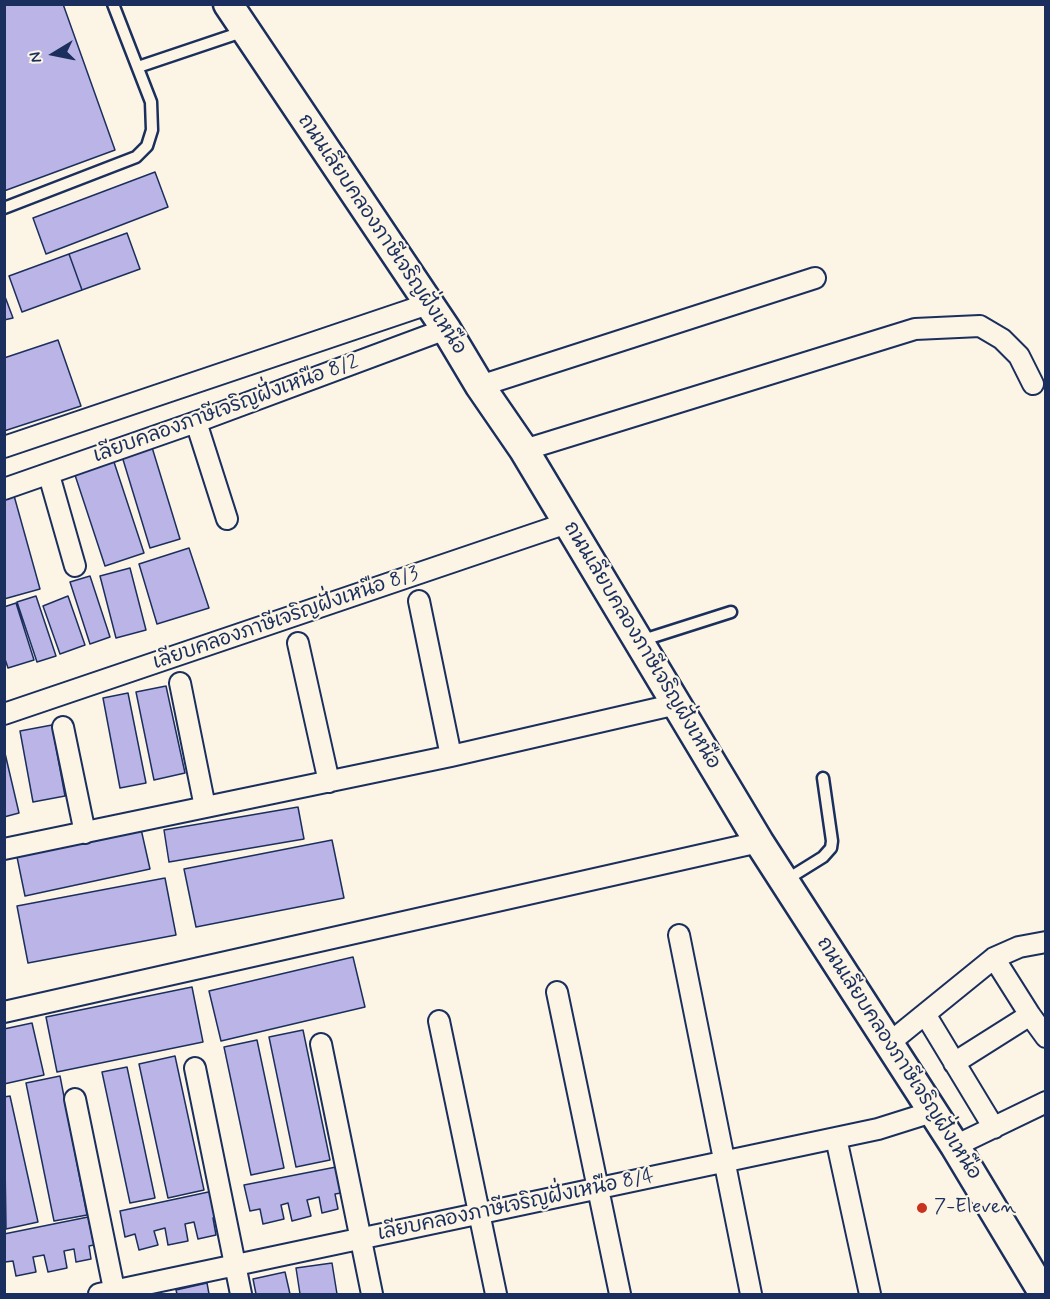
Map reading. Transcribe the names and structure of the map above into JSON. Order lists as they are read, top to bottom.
{
  "streets": {
    "main road": ["ถนนเลียบคลองภาษีเจริญฝั่งเหนือ"],
    "street": ["เลียบคลองภาษีเจริญฝั่งเหนือ 8/2", "เลียบคลองภาษีเจริญฝั่งเหนือ 8/3", "เลียบคลองภาษีเจริญฝั่งเหนือ 8/4"]
  },
  "crossings": [
    ["ถนนเลียบคลองภาษีเจริญฝั่งเหนือ", "เลียบคลองภาษีเจริญฝั่งเหนือ 8/2"],
    ["ถนนเลียบคลองภาษีเจริญฝั่งเหนือ", "เลียบคลองภาษีเจริญฝั่งเหนือ 8/3"],
    ["ถนนเลียบคลองภาษีเจริญฝั่งเหนือ", "เลียบคลองภาษีเจริญฝั่งเหนือ 8/4"]
  ],
  "places": ["7-Eleven"],
  "north": "left"
}
